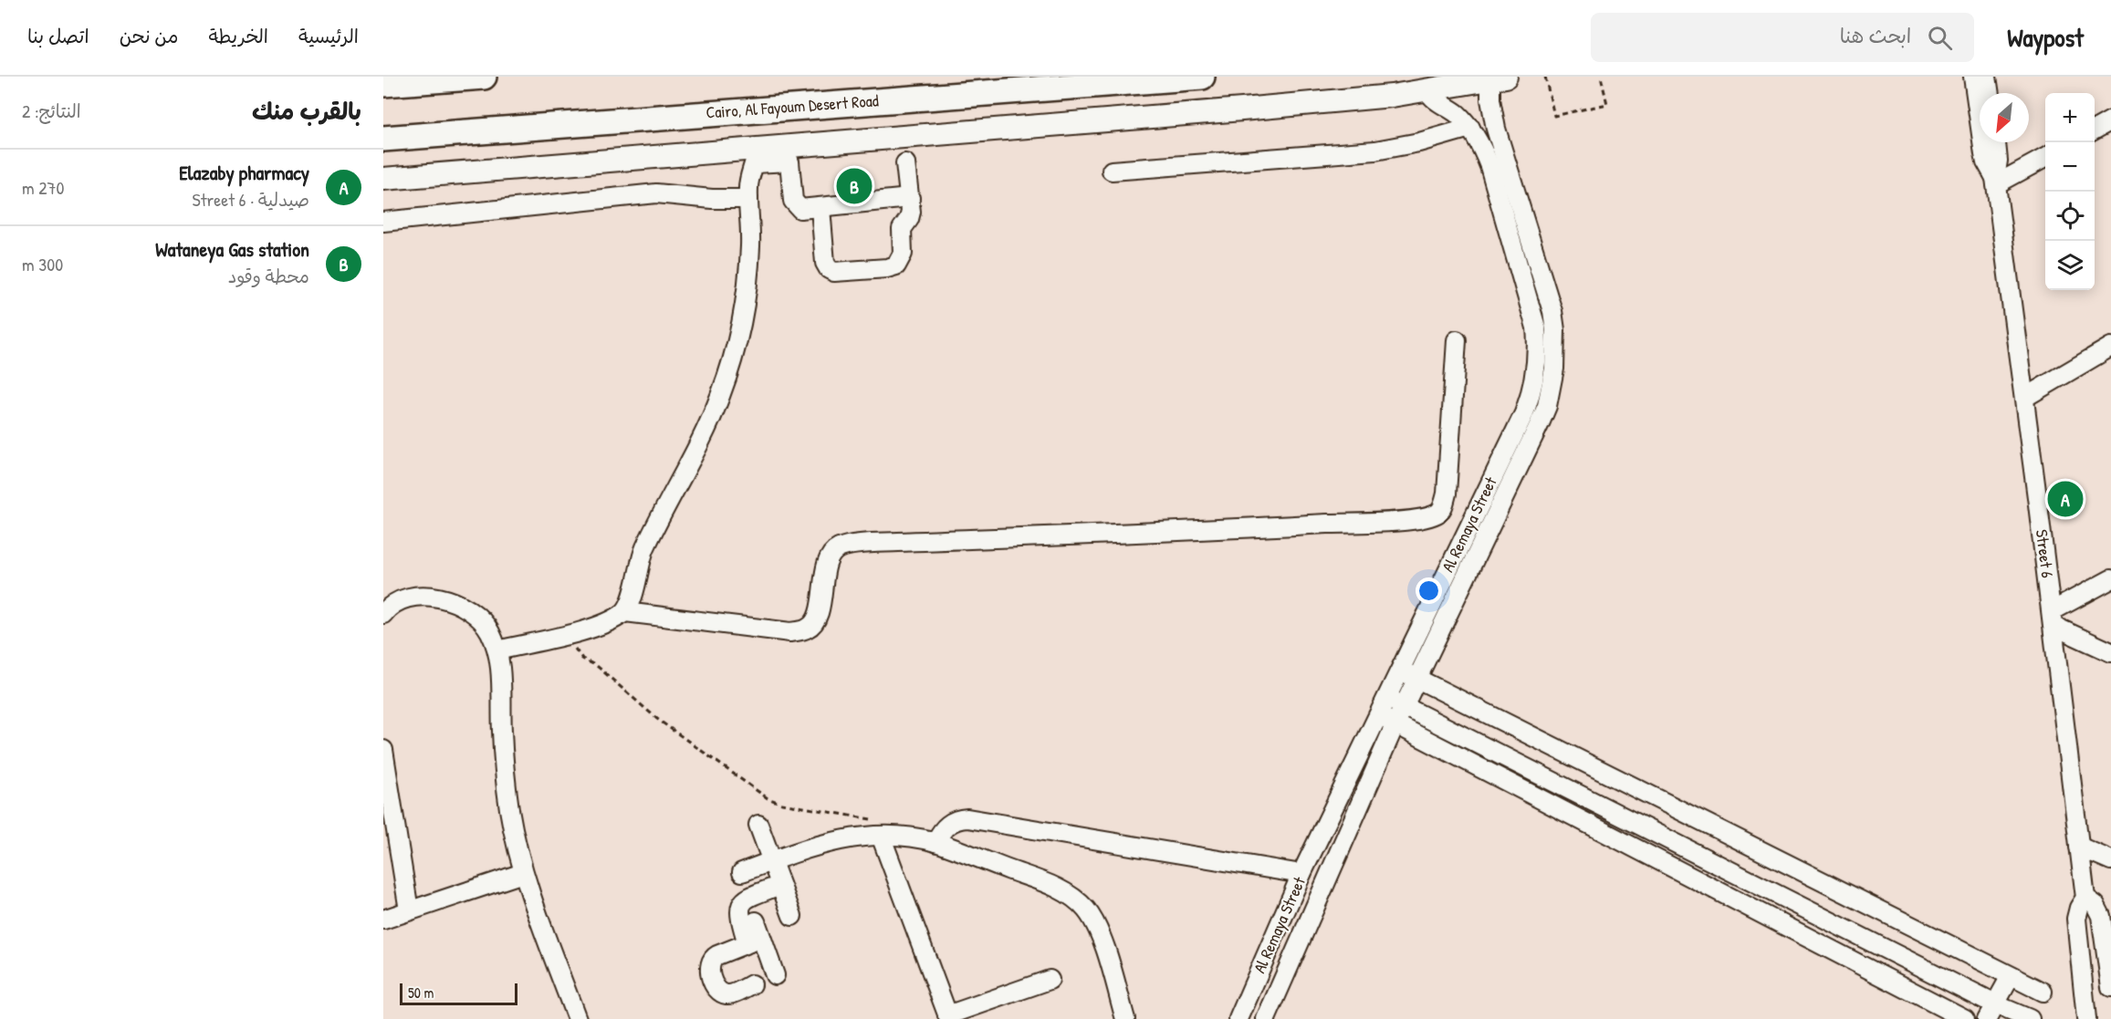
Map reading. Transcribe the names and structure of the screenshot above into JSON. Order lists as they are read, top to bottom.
{
  "streets": {
    "highway": ["Cairo, Al Fayoum Desert Road"],
    "street": ["Al Remaya Street", "Street 6"]
  },
  "scale_bar": "50 m",
  "north": "bottom left",
  "page": {
    "header": "Waypost",
    "search": "ابحث هنا",
    "nav": [
      "الرئيسية",
      "الخريطة",
      "من نحن",
      "اتصل بنا"
    ],
    "heading": ["بالقرب منك", "النتائج: 2"],
    "map_buttons": ["+", "−"],
    "list": [
      {
        "mark": "A",
        "name": "Elazaby pharmacy",
        "note": "صيدلية · Street 6",
        "value": "270 m"
      },
      {
        "mark": "B",
        "name": "Wataneya Gas station",
        "note": "محطة وقود",
        "value": "300 m"
      }
    ],
    "pins": ["B", "A"],
    "scale": "50 m"
  }
}
